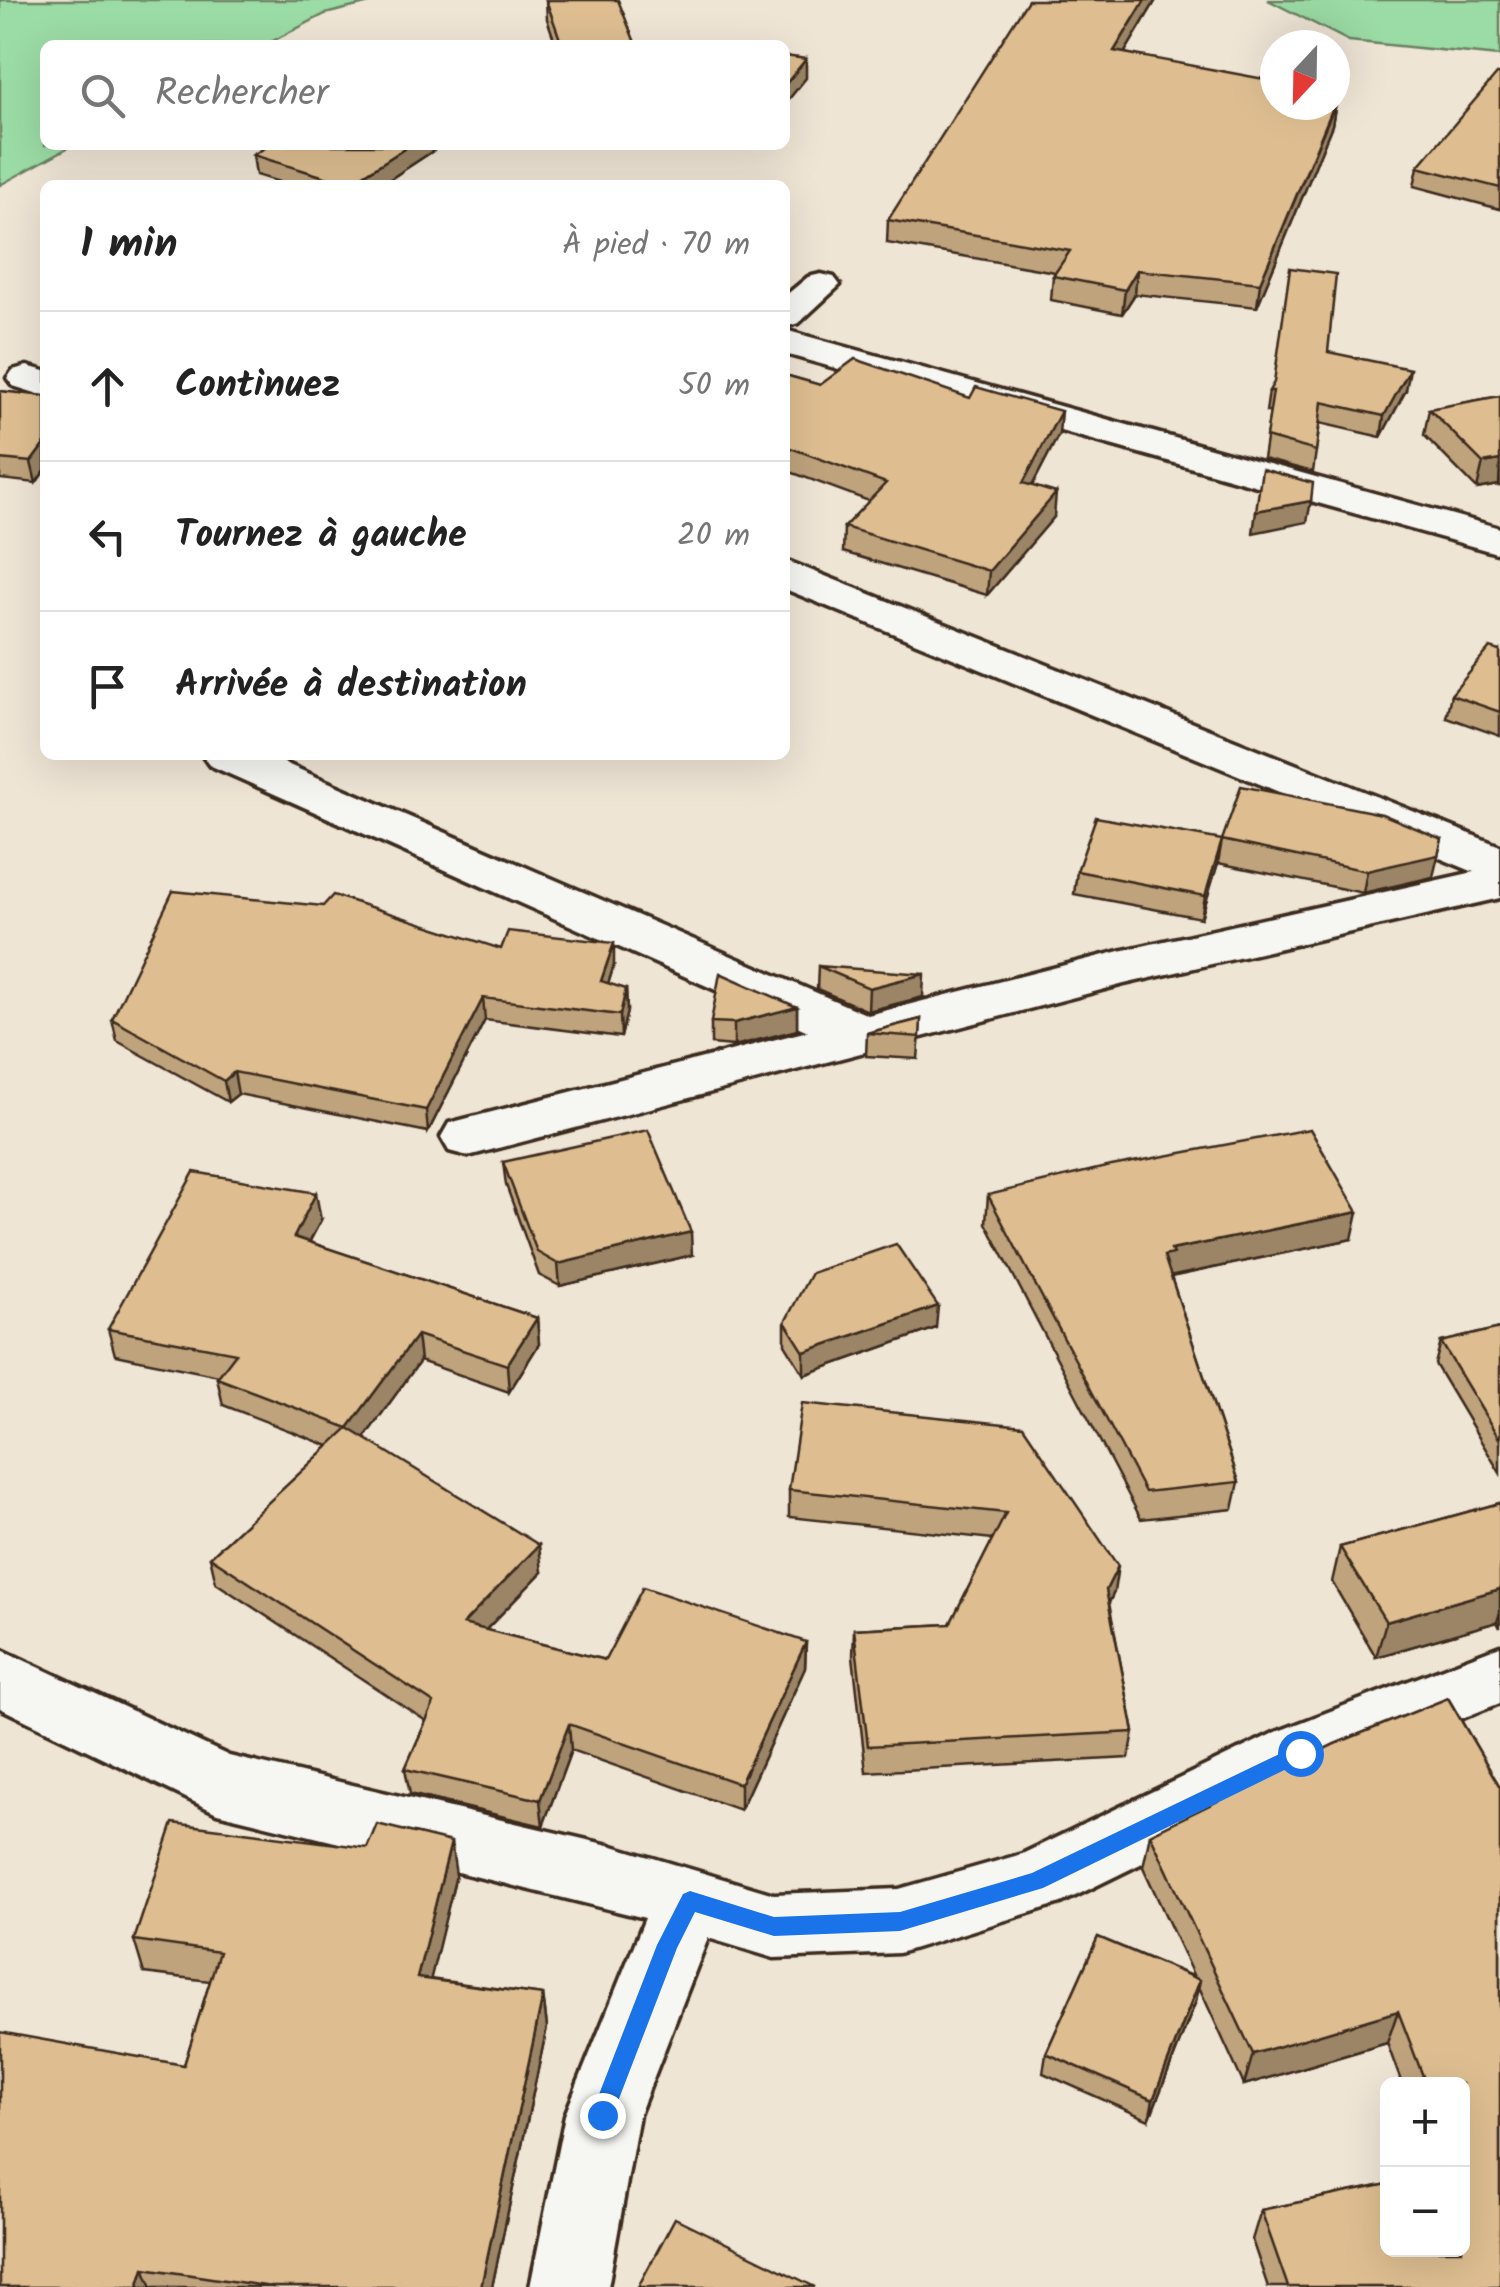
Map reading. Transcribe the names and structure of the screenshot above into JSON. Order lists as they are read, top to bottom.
{
  "north": "bottom",
  "page": {
    "search": "Rechercher",
    "heading": ["1 min", "À pied · 70 m"],
    "list": [
      ["Continuez", "50 m"],
      ["Tournez à gauche", "20 m"],
      "Arrivée à destination"
    ],
    "map_buttons": ["+", "−"]
  }
}
